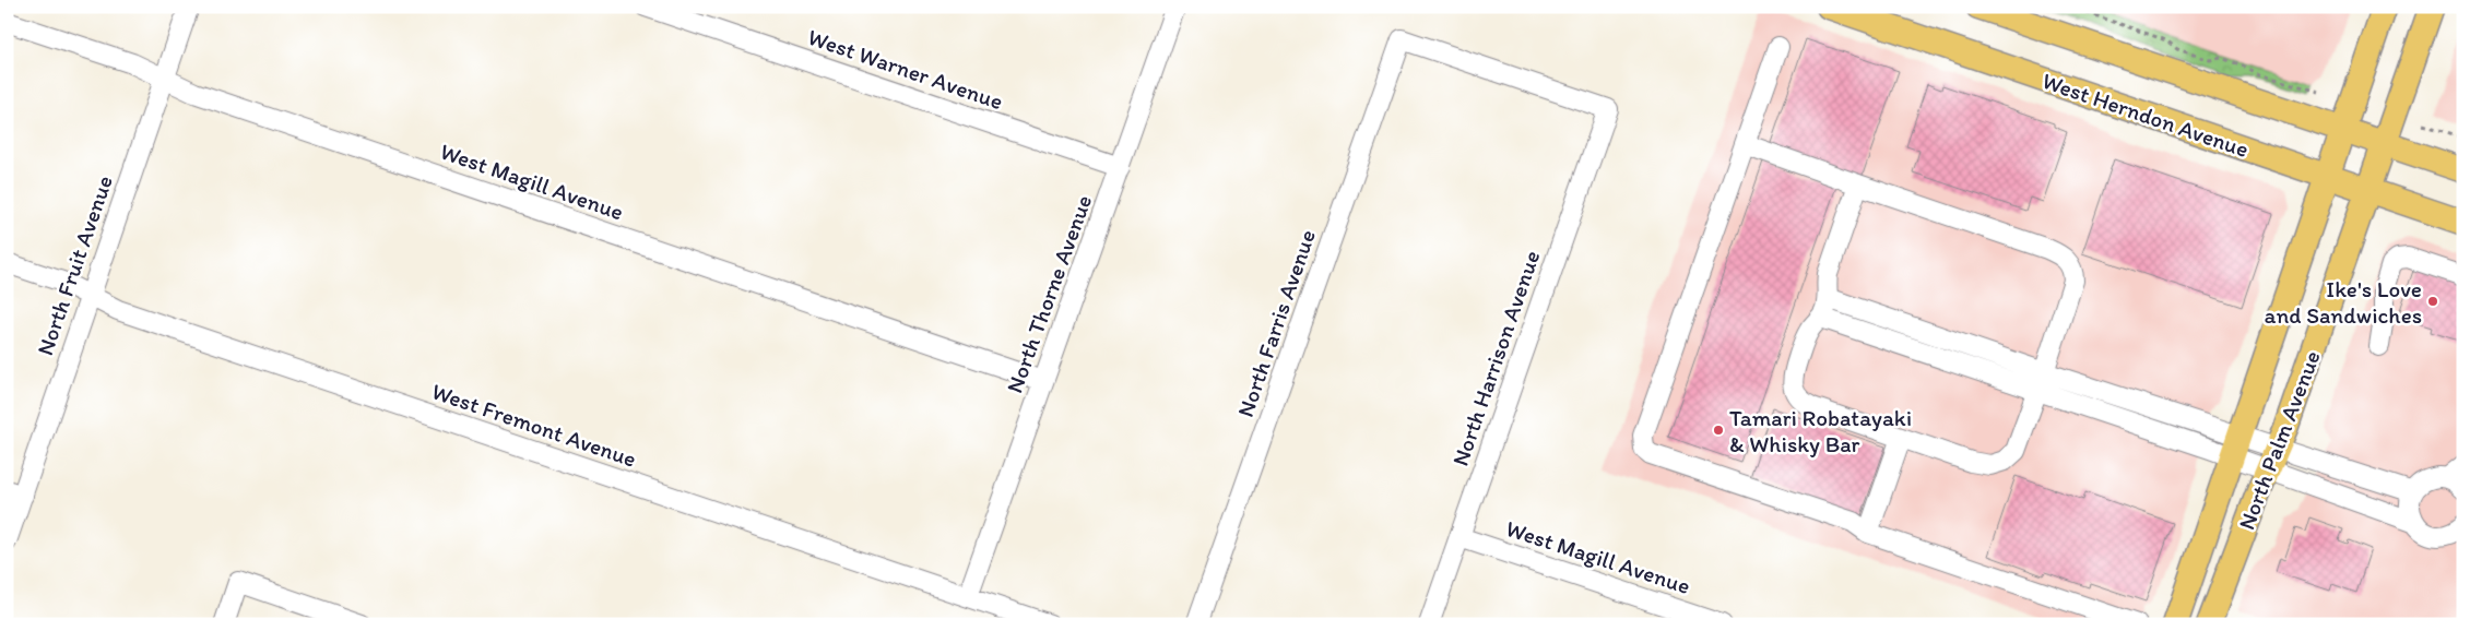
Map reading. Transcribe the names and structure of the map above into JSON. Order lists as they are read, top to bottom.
{
  "streets": {
    "main road": ["West Herndon Avenue", "North Palm Avenue"],
    "street": [
      "West Warner Avenue",
      "West Magill Avenue",
      "North Fruit Avenue",
      "North Thorne Avenue",
      "North Farris Avenue",
      "North Harrison Avenue",
      "West Fremont Avenue"
    ]
  },
  "crossings": [
    ["West Warner Avenue", "North Thorne Avenue"],
    ["West Herndon Avenue", "North Palm Avenue"],
    ["West Magill Avenue", "North Fruit Avenue"],
    ["West Magill Avenue", "North Thorne Avenue"],
    ["West Magill Avenue", "North Harrison Avenue"],
    ["North Fruit Avenue", "West Fremont Avenue"],
    ["North Thorne Avenue", "West Fremont Avenue"],
    ["North Farris Avenue", "North Harrison Avenue"]
  ],
  "places": ["Ike's Love and Sandwiches", "Tamari Robatayaki & Whisky Bar"]
}
